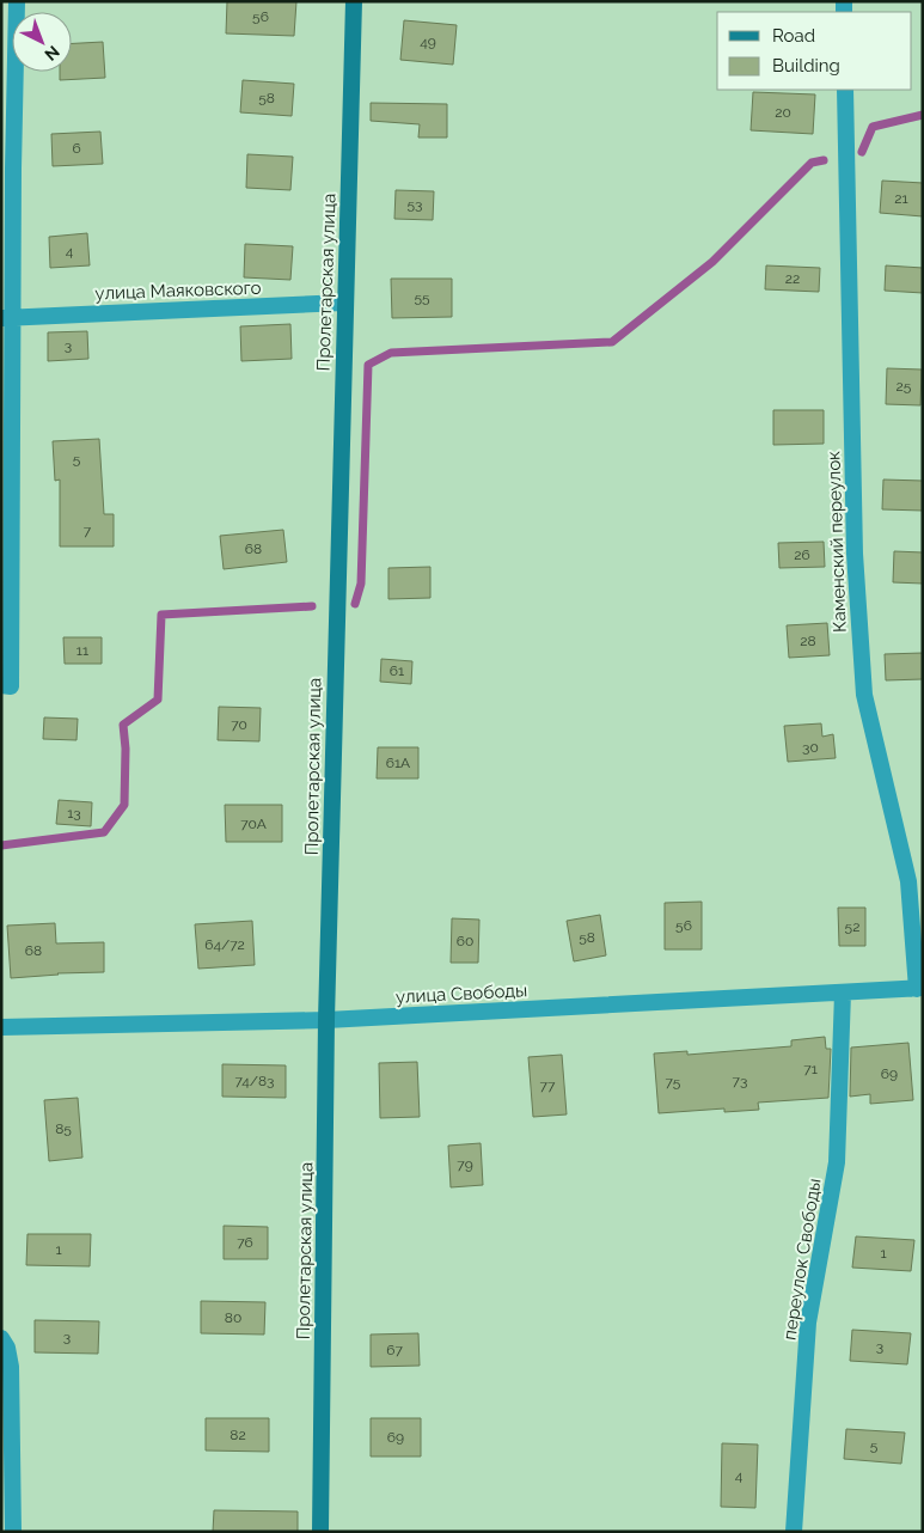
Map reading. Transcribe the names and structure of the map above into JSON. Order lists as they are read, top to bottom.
{
  "streets": {
    "main road": ["Пролетарская улица"],
    "street": [
      "улица Маяковского",
      "Каменский переулок",
      "улица Свободы",
      "переулок Свободы"
    ]
  },
  "crossings": [
    ["Пролетарская улица", "улица Маяковского"],
    ["Пролетарская улица", "улица Свободы"],
    ["Каменский переулок", "улица Свободы"],
    ["улица Свободы", "переулок Свободы"]
  ],
  "house_numbers": [
    "56",
    "49",
    "58",
    "20",
    "6",
    "21",
    "53",
    "4",
    "22",
    "55",
    "3",
    "25",
    "5",
    "7",
    "68",
    "26",
    "28",
    "11",
    "61",
    "70",
    "30",
    "61А",
    "13",
    "70А",
    "56",
    "52",
    "58",
    "60",
    "64/72",
    "68",
    "71",
    "69",
    "74/83",
    "73",
    "75",
    "77",
    "85",
    "79",
    "76",
    "1",
    "1",
    "80",
    "3",
    "3",
    "67",
    "82",
    "69",
    "5",
    "4"
  ],
  "legend": ["Road", "Building"],
  "north": "bottom right"
}
